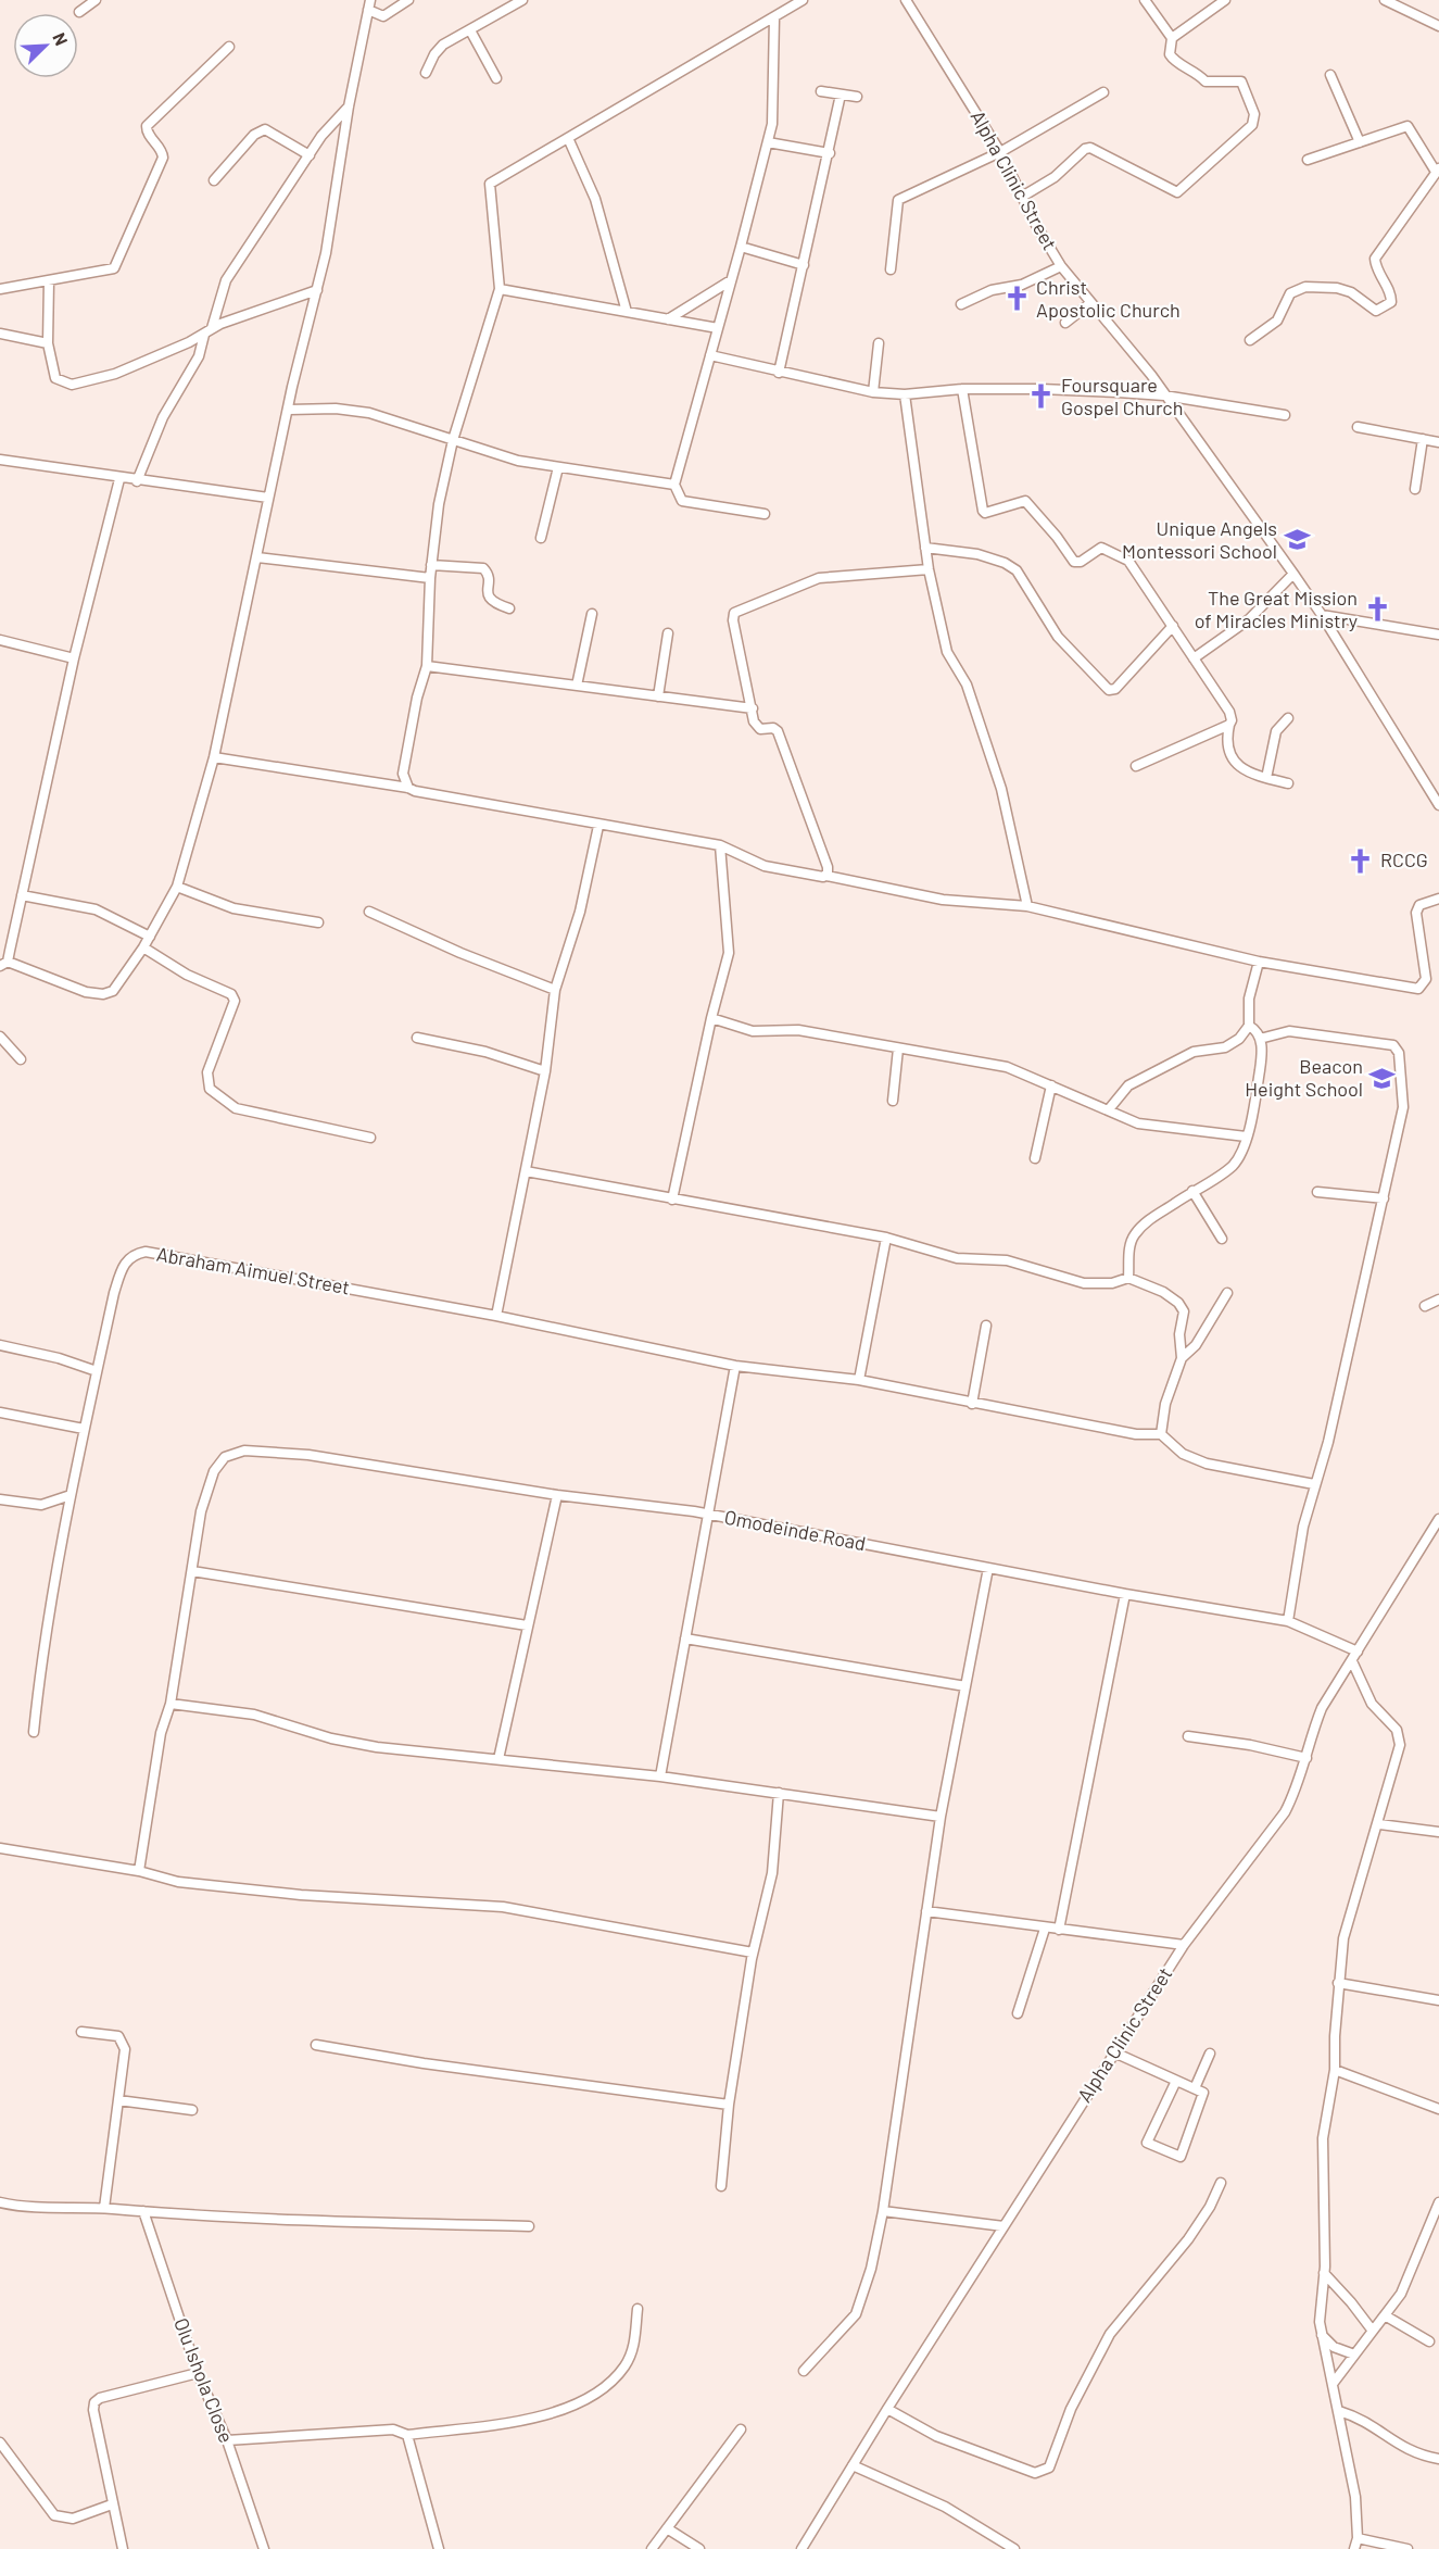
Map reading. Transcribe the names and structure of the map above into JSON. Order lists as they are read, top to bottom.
{
  "streets": {
    "street": [
      "Alpha Clinic Street",
      "Abraham Aimuel Street",
      "Omodeinde Road",
      "Olu Ishola Close"
    ]
  },
  "crossings": [
    ["Alpha Clinic Street", "Omodeinde Road"]
  ],
  "places": {
    "church": [
      "Christ Apostolic Church",
      "Foursquare Gospel Church",
      "The Great Mission of Miracles Ministry",
      "RCCG"
    ],
    "school or university": ["Unique Angels Montessori School", "Beacon Height School"]
  },
  "north": "top right"
}
